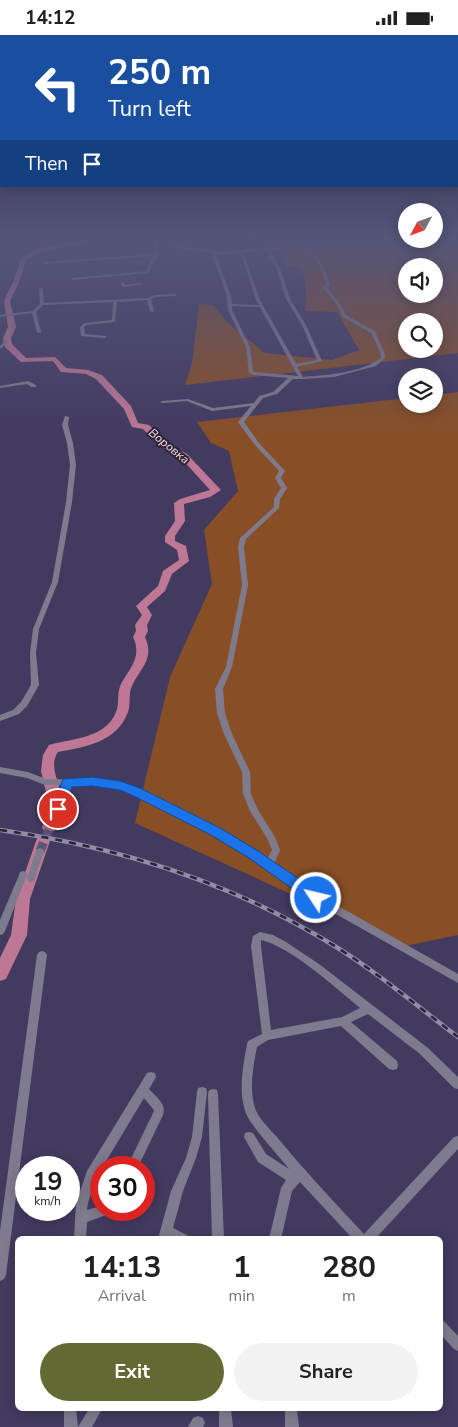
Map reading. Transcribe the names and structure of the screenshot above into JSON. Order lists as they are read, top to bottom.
{
  "water": ["Воровка"],
  "north": "bottom left",
  "page": {
    "status": "14:12",
    "turn": ["250 m", "Turn left"],
    "then": "Then",
    "speed": "19 km/h",
    "limit": "30",
    "eta": [
      "14:13",
      "Arrival",
      "1",
      "min",
      "280",
      "m"
    ],
    "buttons": ["Exit", "Share"]
  }
}
